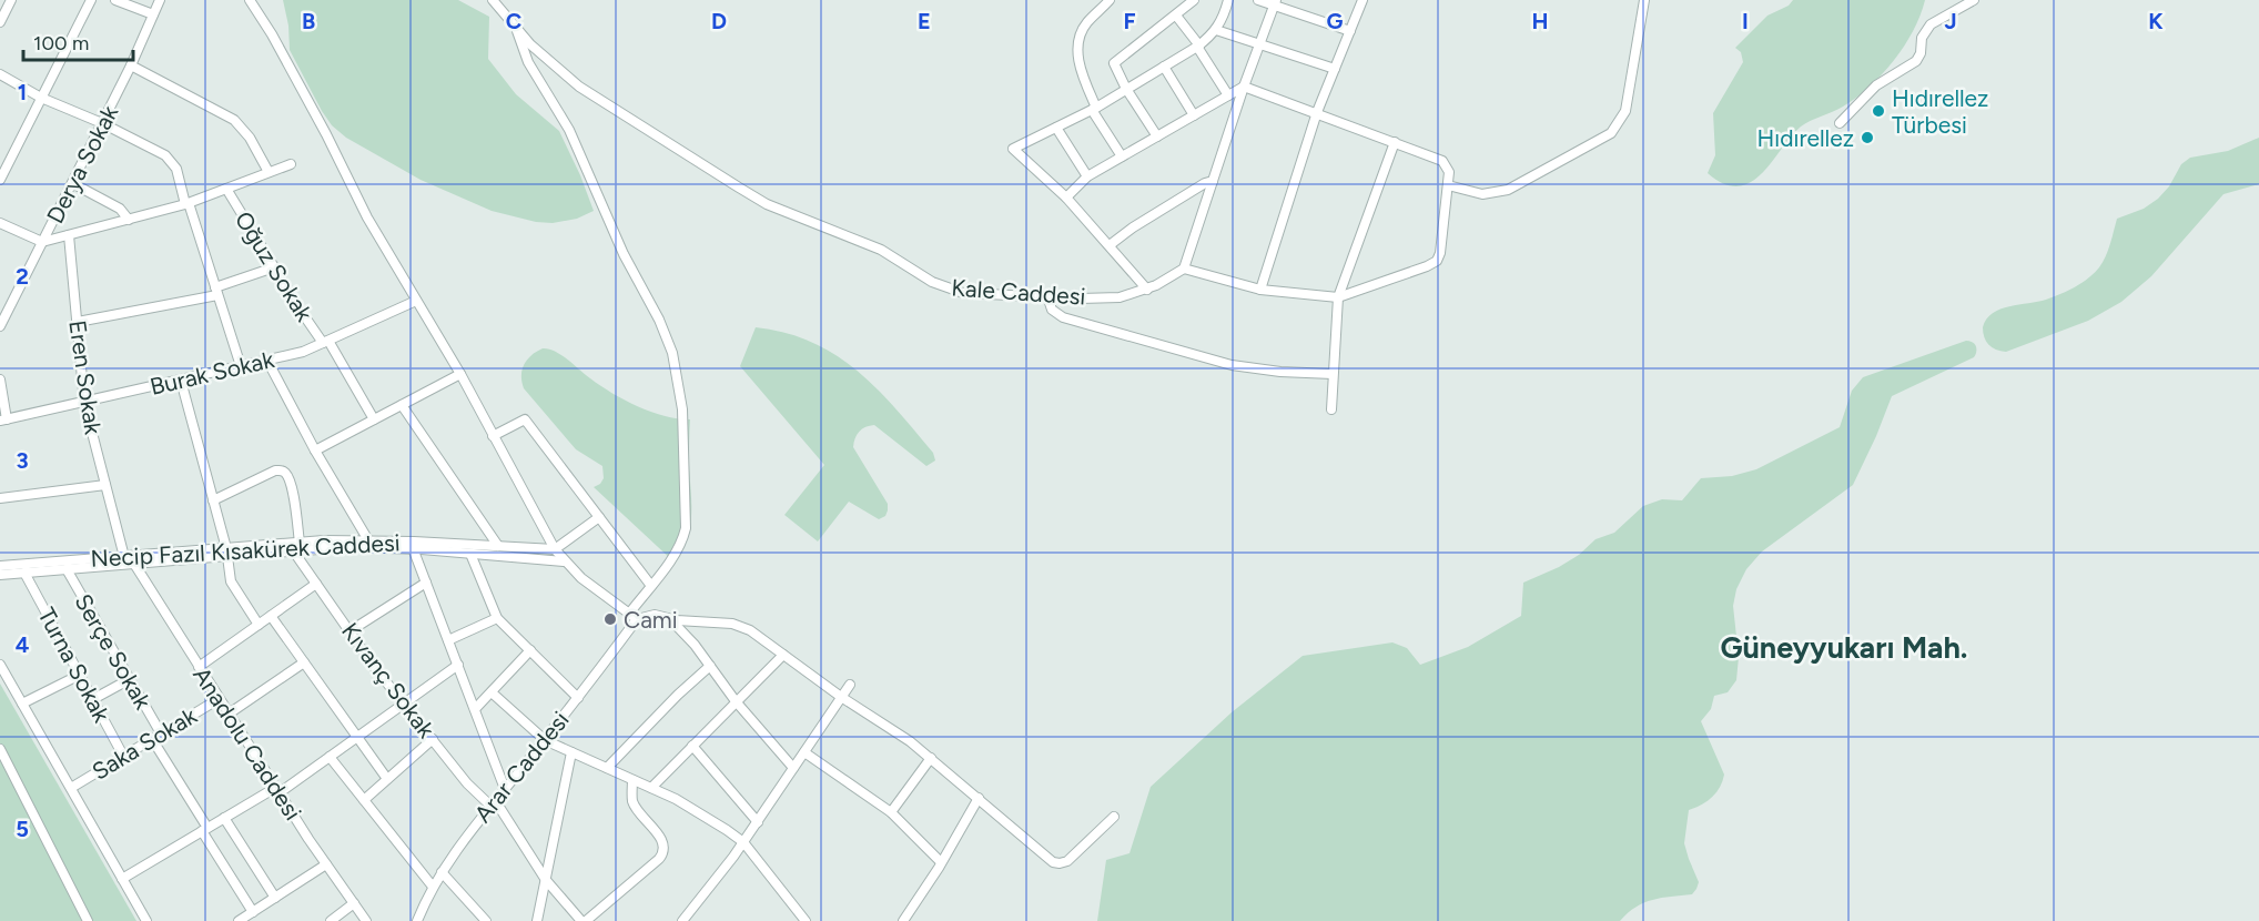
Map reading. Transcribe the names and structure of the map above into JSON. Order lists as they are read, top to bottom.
{
  "streets": {
    "street": [
      "Derya Sokak",
      "Oğuz Sokak",
      "Kale Caddesi",
      "Burak Sokak",
      "Eren Sokak",
      "Necip Fazıl Kısakürek Caddesi",
      "Serçe Sokak",
      "Turna Sokak",
      "Kıvanç Sokak",
      "Saka Sokak",
      "Anadolu Caddesi",
      "Arar Caddesi"
    ]
  },
  "crossings": [
    ["Oğuz Sokak", "Burak Sokak"],
    ["Kale Caddesi", "Arar Caddesi"],
    ["Burak Sokak", "Eren Sokak"],
    ["Eren Sokak", "Necip Fazıl Kısakürek Caddesi"],
    ["Necip Fazıl Kısakürek Caddesi", "Serçe Sokak"],
    ["Necip Fazıl Kısakürek Caddesi", "Turna Sokak"],
    ["Necip Fazıl Kısakürek Caddesi", "Kıvanç Sokak"],
    ["Necip Fazıl Kısakürek Caddesi", "Anadolu Caddesi"],
    ["Serçe Sokak", "Saka Sokak"],
    ["Turna Sokak", "Saka Sokak"],
    ["Kıvanç Sokak", "Arar Caddesi"],
    ["Saka Sokak", "Anadolu Caddesi"]
  ],
  "districts": ["Güneyyukarı Mah."],
  "places": ["Hıdırellez Türbesi", "Hıdırellez", "Cami"],
  "scale_bar": "100 m",
  "grid": {
    "columns": [
      "B",
      "C",
      "D",
      "E",
      "F",
      "G",
      "H",
      "I",
      "J",
      "K"
    ],
    "rows": [
      "1",
      "2",
      "3",
      "4",
      "5"
    ]
  }
}
